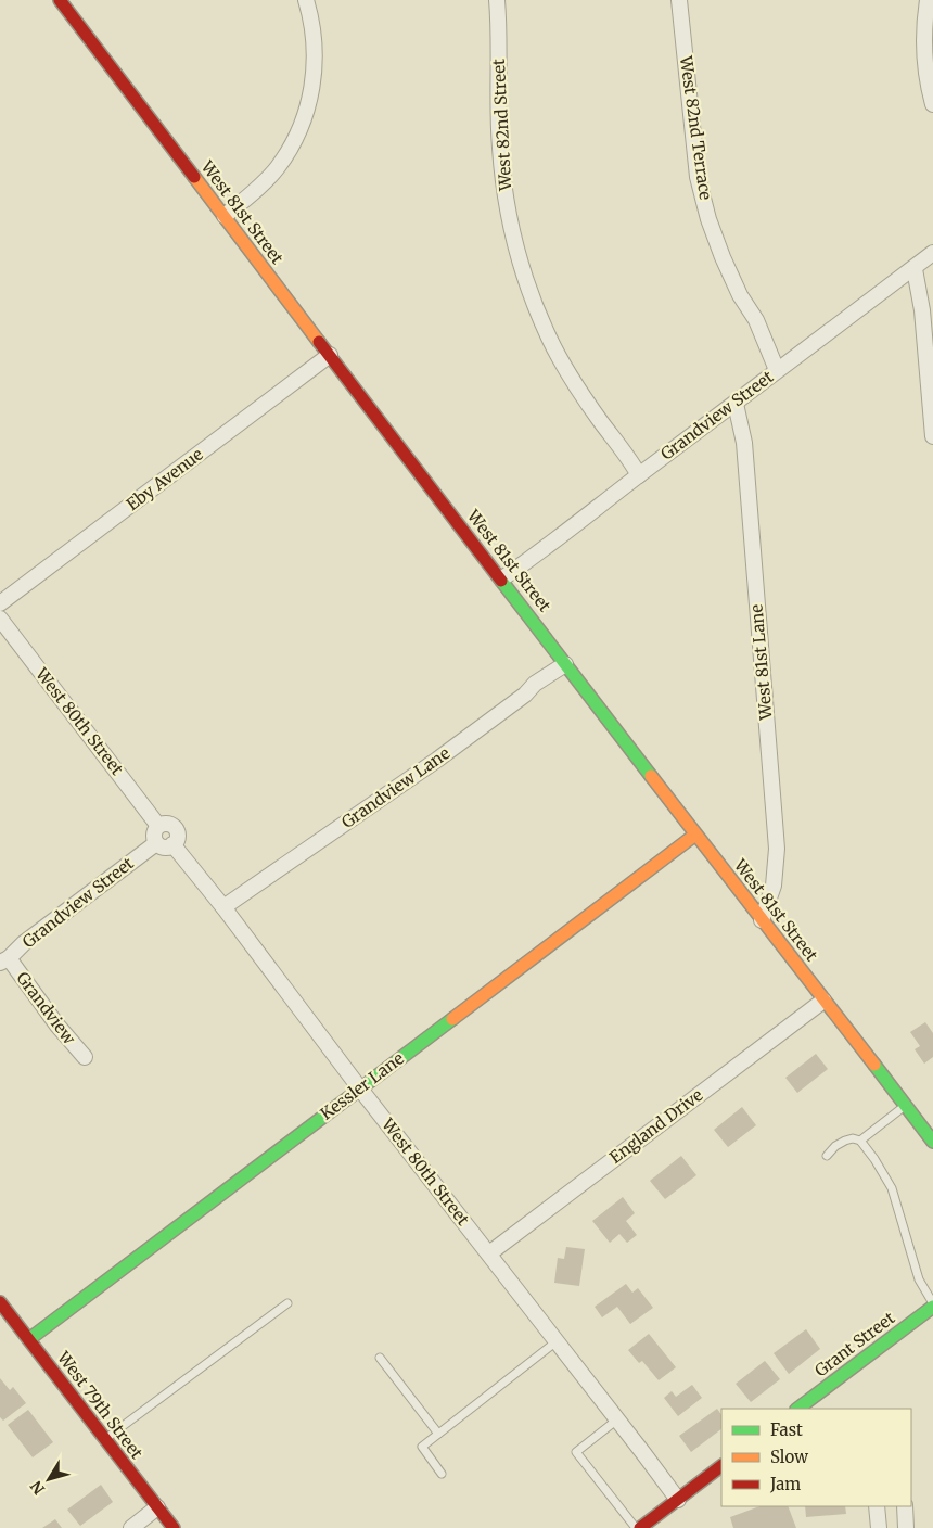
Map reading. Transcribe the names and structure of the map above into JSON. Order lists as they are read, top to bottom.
{
  "streets": {
    "street": [
      "West 82nd Street",
      "West 82nd Terrace",
      "West 81st Street",
      "Grandview Street",
      "Eby Avenue",
      "West 81st Lane",
      "West 80th Street",
      "Grandview Lane",
      "Grandview",
      "Kessler Lane",
      "England Drive",
      "Grant Street",
      "West 79th Street"
    ]
  },
  "crossings": [
    ["West 82nd Street", "Grandview Street"],
    ["West 82nd Terrace", "Grandview Street"],
    ["West 81st Street", "Grandview Street"],
    ["West 81st Street", "Eby Avenue"],
    ["West 81st Street", "West 81st Lane"],
    ["West 81st Street", "Grandview Lane"],
    ["West 81st Street", "Kessler Lane"],
    ["West 81st Street", "England Drive"],
    ["Grandview Street", "West 81st Lane"],
    ["Grandview Street", "West 80th Street"],
    ["Grandview Street", "Grandview"],
    ["West 80th Street", "Grandview Lane"],
    ["West 80th Street", "Kessler Lane"],
    ["West 80th Street", "England Drive"],
    ["Kessler Lane", "West 79th Street"]
  ],
  "legend": ["Fast", "Slow", "Jam"],
  "north": "bottom left"
}
